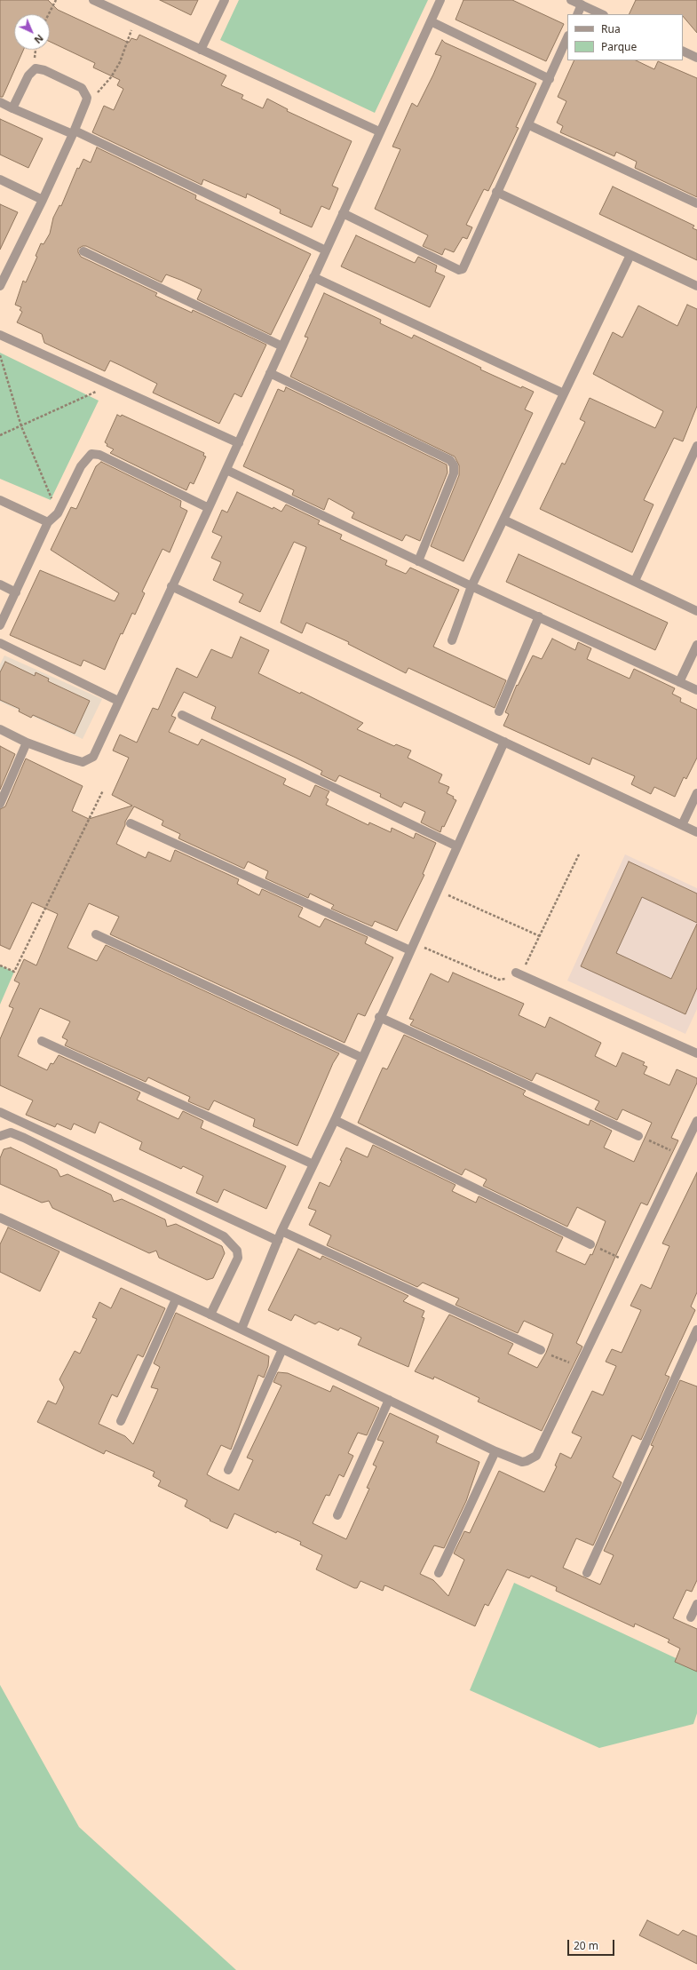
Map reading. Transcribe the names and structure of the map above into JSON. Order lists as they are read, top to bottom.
{
  "legend": ["Rua", "Parque"],
  "scale_bar": "20 m",
  "north": "bottom right"
}
